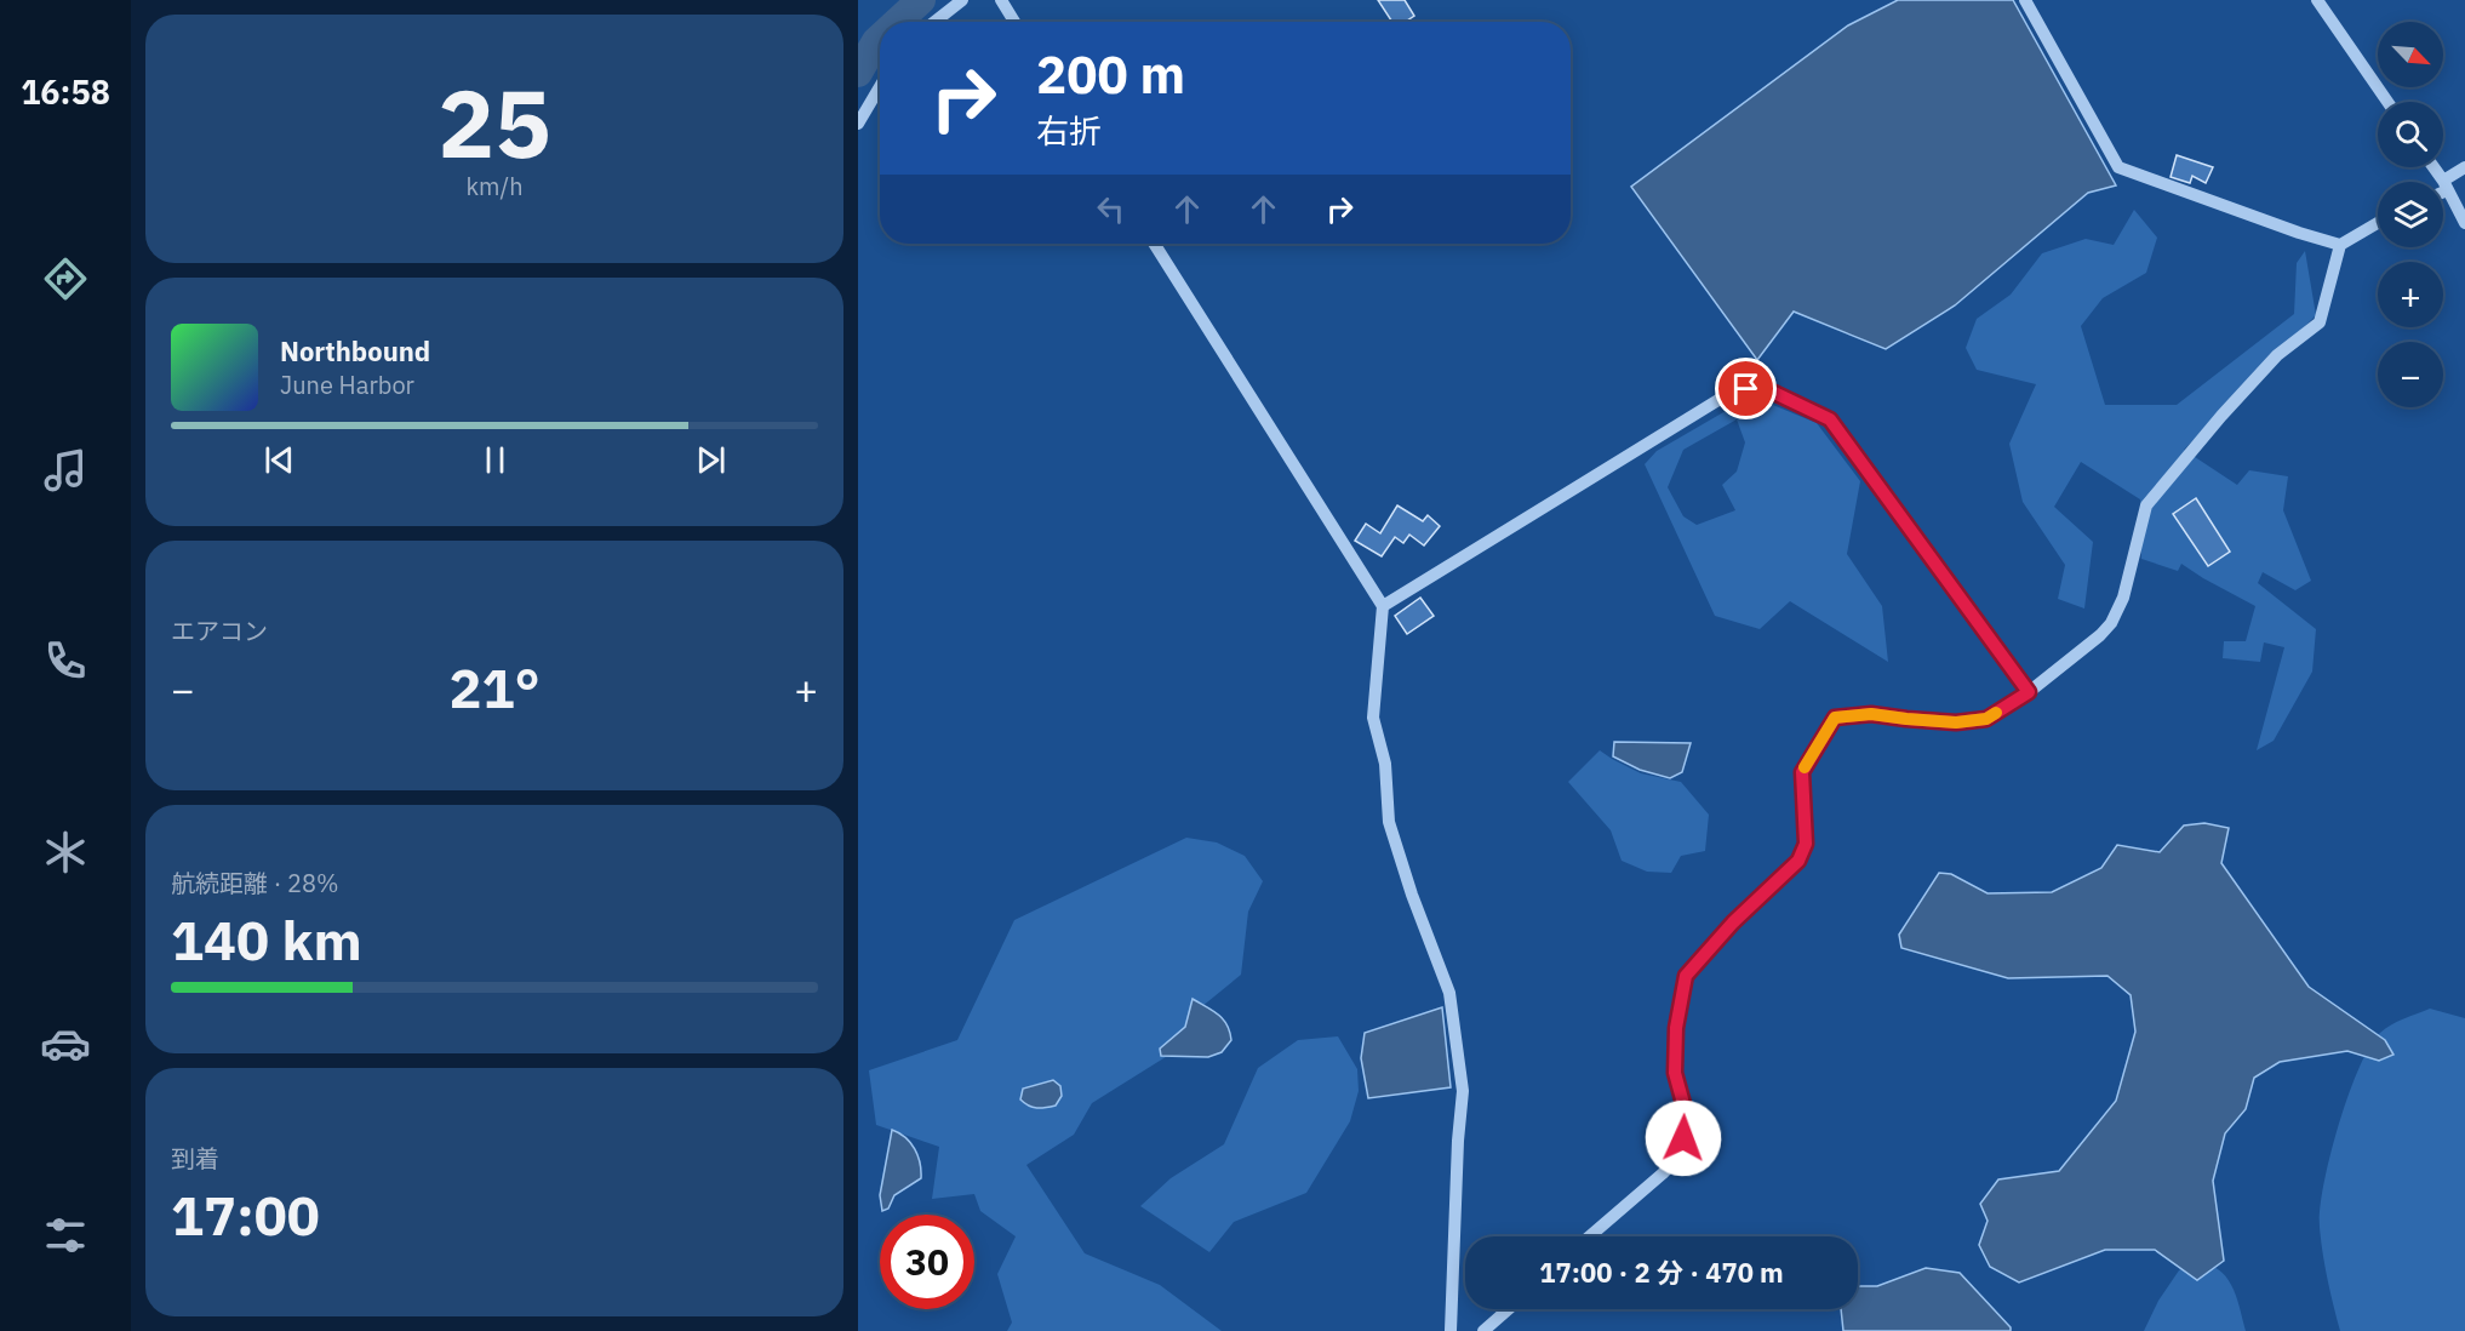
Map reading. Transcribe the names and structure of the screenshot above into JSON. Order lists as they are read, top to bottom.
{
  "north": "bottom right",
  "page": {
    "tabs": "16:58",
    "tile": [
      ["25", "km/h"],
      "エアコン",
      ["航続距離 · 28%", "140 km"],
      ["到着", "17:00"]
    ],
    "map_buttons": ["+", "−"],
    "turn": ["200 m", "右折"],
    "song": ["Northbound", "June Harbor"],
    "heat": ["−", "21°", "+"],
    "limit": "30",
    "trip": "17:00 · 2 分 · 470 m"
  }
}
